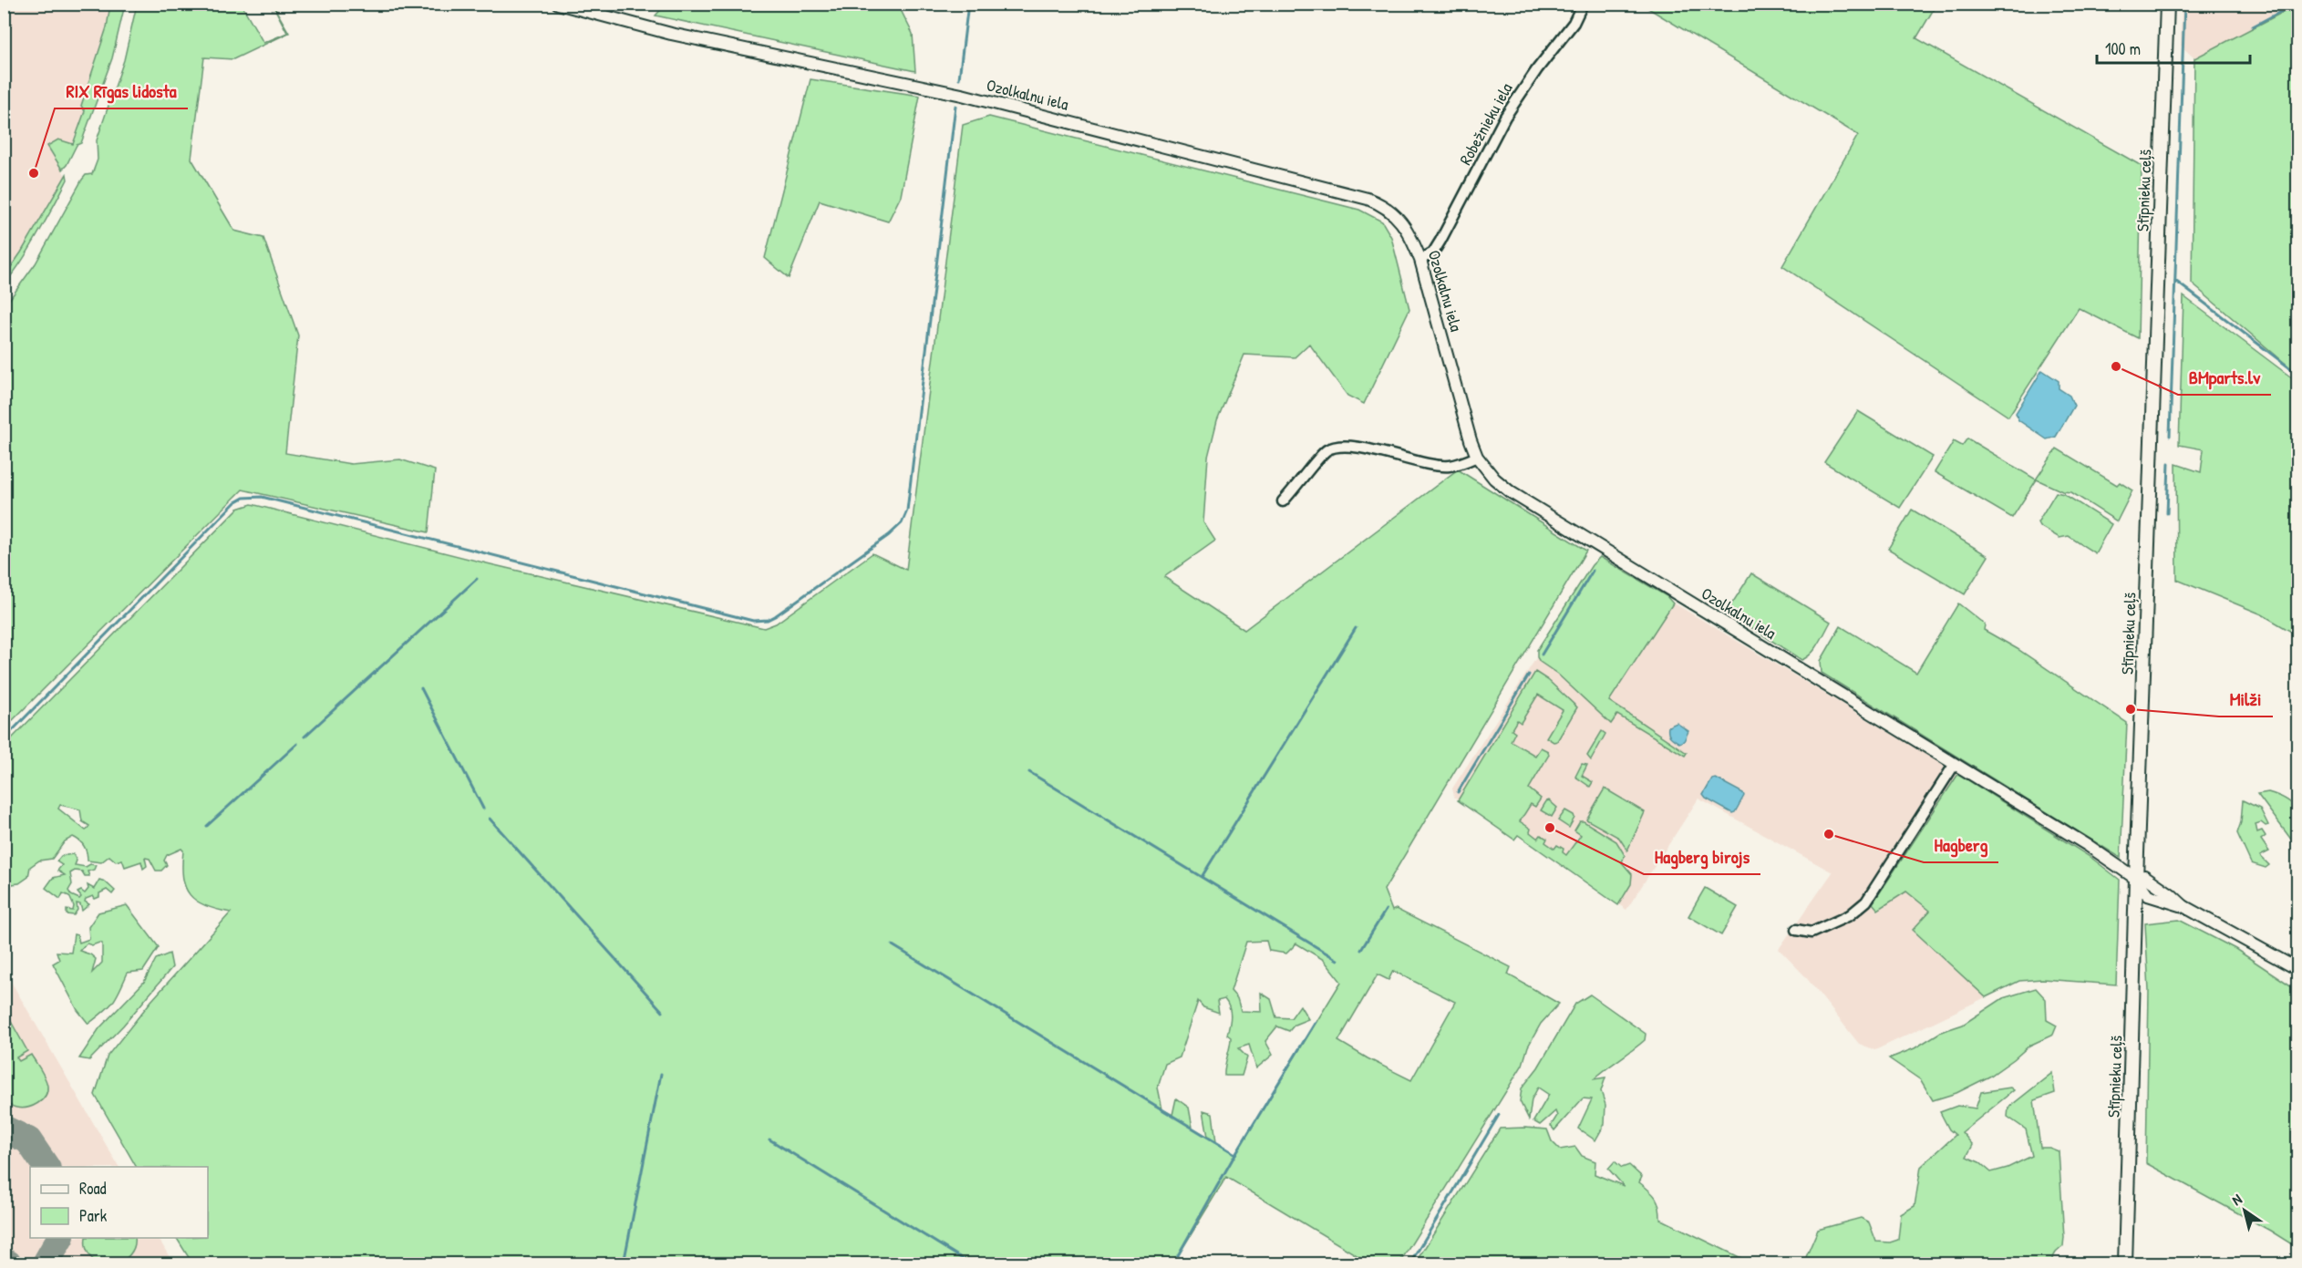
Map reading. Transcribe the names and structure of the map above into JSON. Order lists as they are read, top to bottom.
{
  "streets": {
    "main road": ["Stīpnieku ceļš"],
    "street": ["Ozolkalnu iela", "Robežnieku iela"]
  },
  "crossings": [
    ["Ozolkalnu iela", "Robežnieku iela"],
    ["Ozolkalnu iela", "Stīpnieku ceļš"]
  ],
  "places": [
    "RIX Rīgas lidosta",
    "BMparts.lv",
    "Milži",
    "Hagberg birojs",
    "Hagberg"
  ],
  "legend": ["Road", "Park"],
  "scale_bar": "100 m",
  "north": "top left"
}
